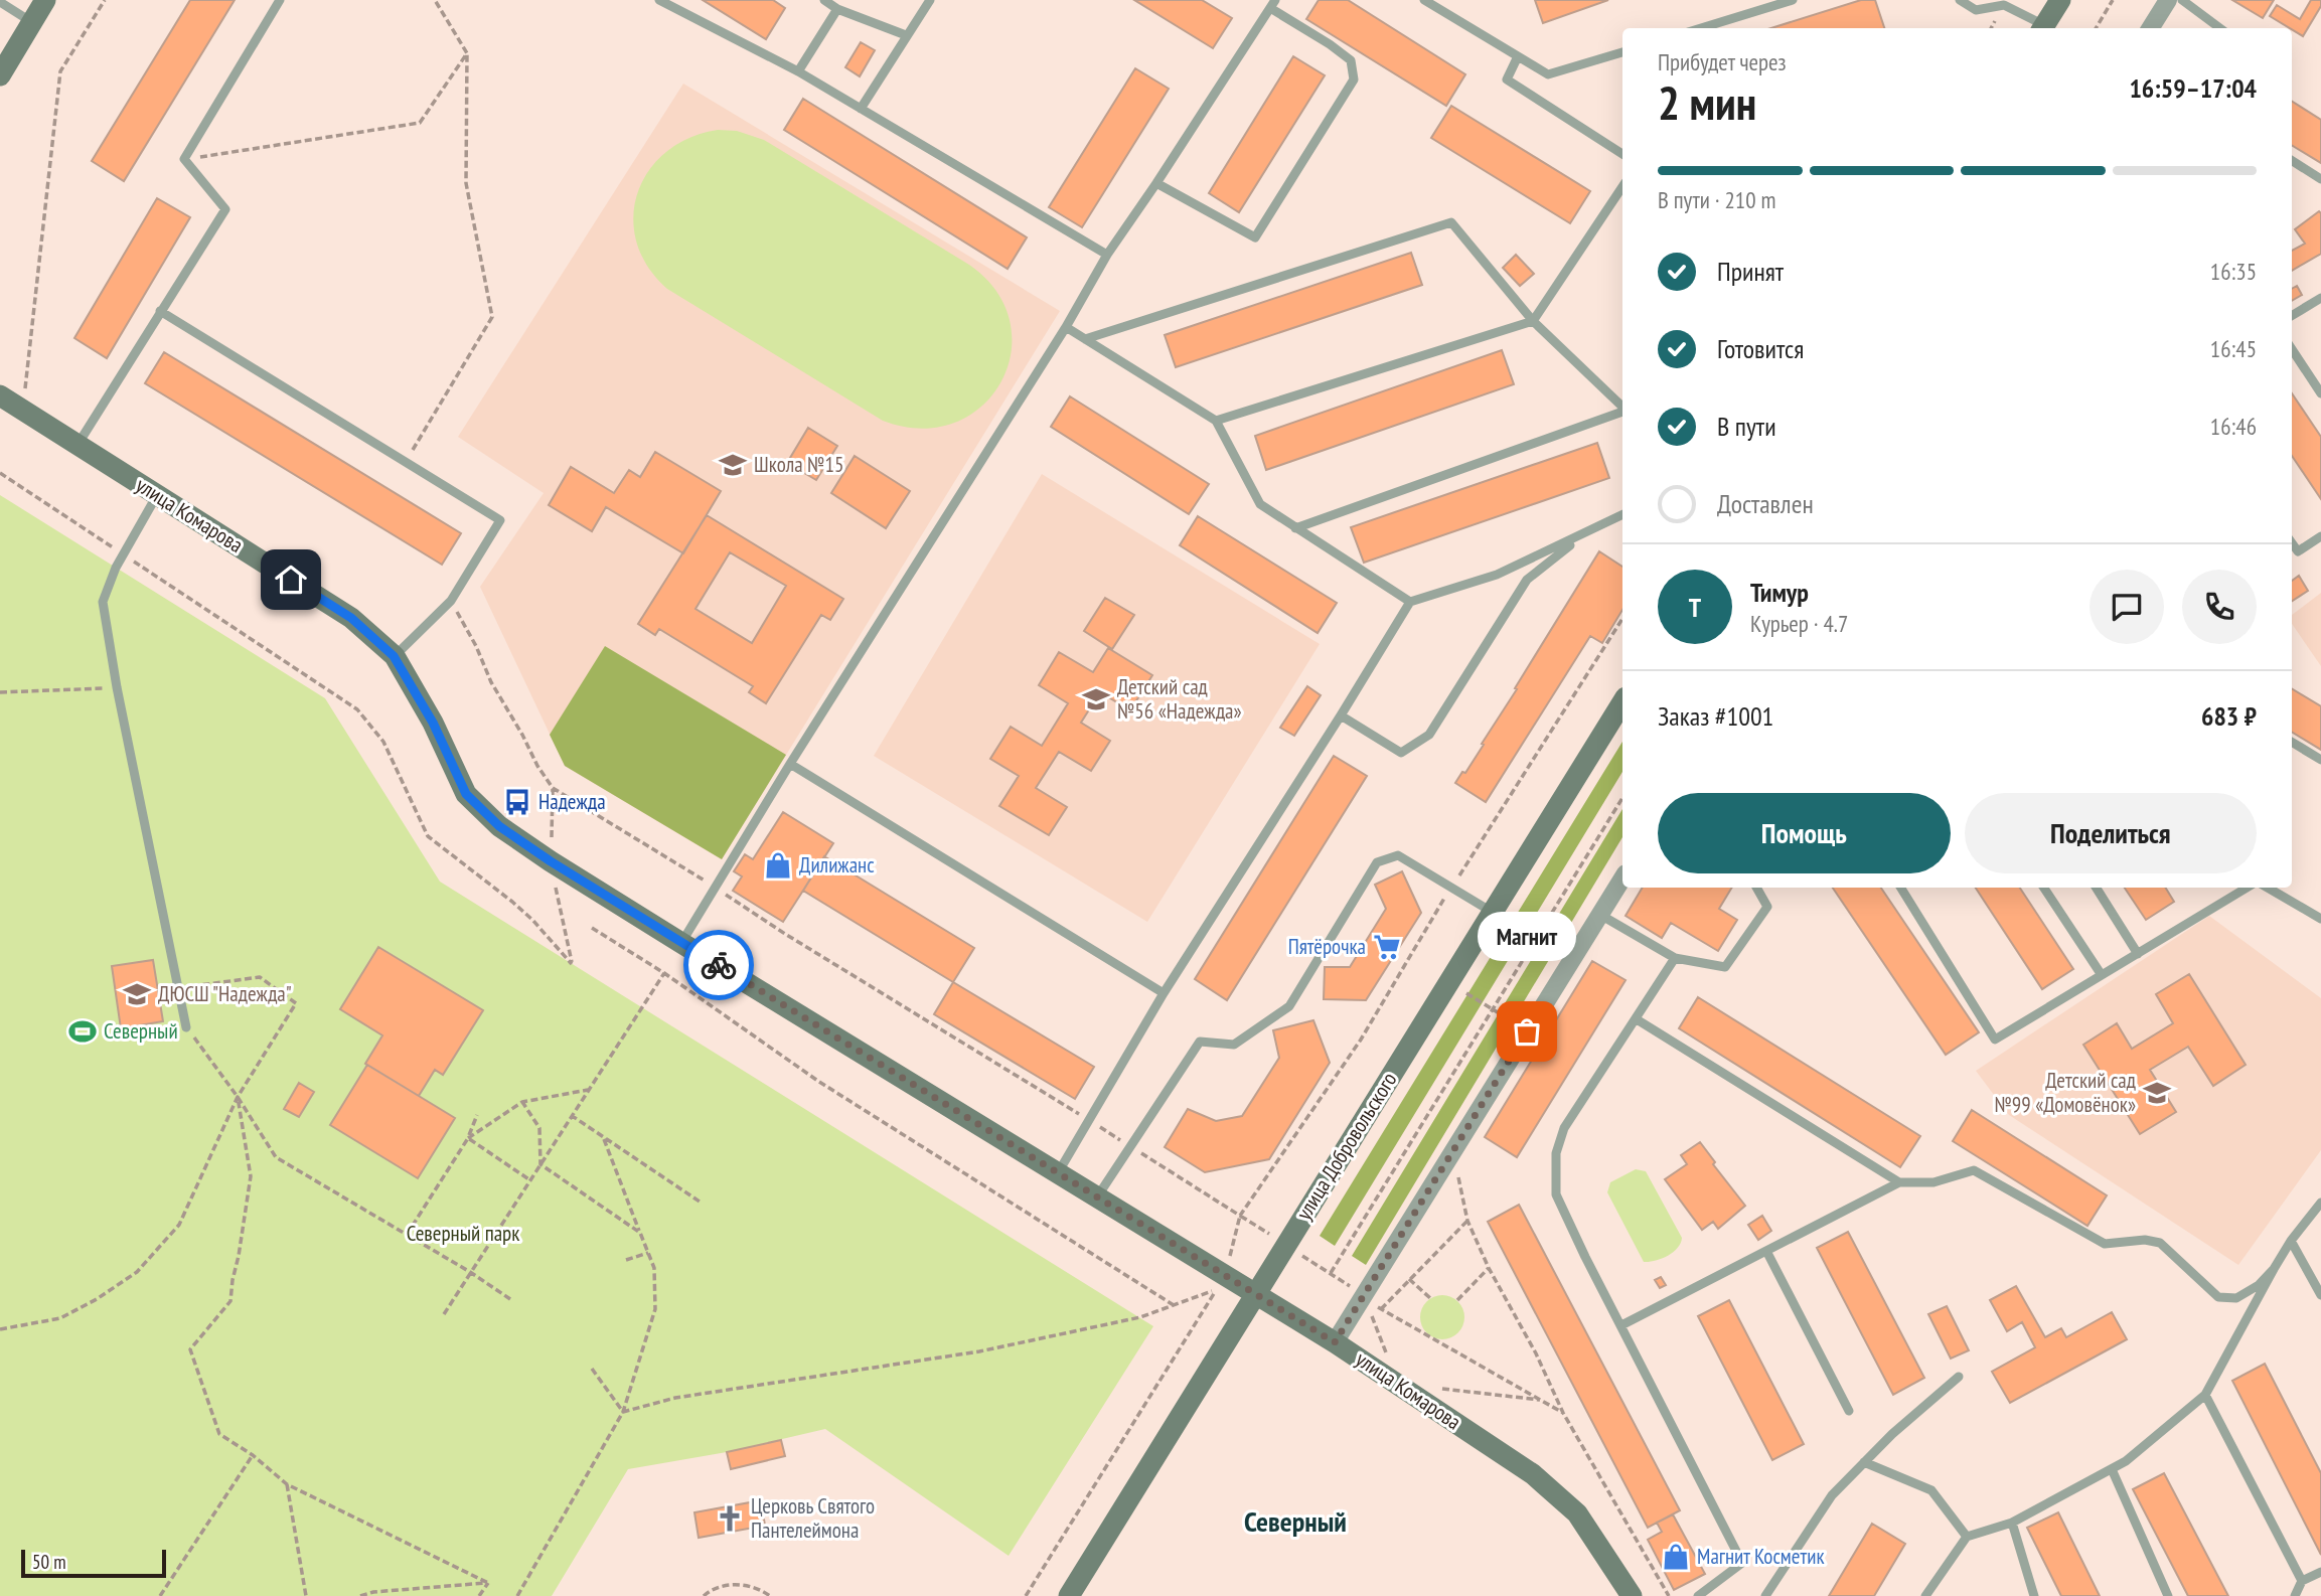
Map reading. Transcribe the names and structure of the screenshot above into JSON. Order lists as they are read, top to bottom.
{
  "streets": {
    "street": ["улица Комарова", "улица Добровольского"]
  },
  "crossings": [
    ["улица Комарова", "улица Добровольского"]
  ],
  "districts": ["Северный"],
  "parks": ["Северный парк"],
  "places": {
    "school or university": [
      "Школа №15",
      "Детский сад №56 «Надежда»",
      "ДЮСШ \"Надежда\"",
      "Детский сад №99 «Домовёнок»"
    ],
    "bus stop": ["Надежда"],
    "shop": ["Дилижанс", "Магнит Косметик"],
    "supermarket": ["Пятёрочка"],
    "sports": ["Северный"],
    "other": ["Магнит"],
    "church": ["Церковь Святого Пантелеймона"]
  },
  "scale_bar": "50 m",
  "page": {
    "heading": ["2 мин", "Прибудет через", "16:59–17:04"],
    "panel": [
      "Тимур",
      "Курьер · 4.7",
      "Заказ #1001",
      "683 ₽"
    ],
    "bar": "В пути · 210 m",
    "list": [
      ["Принят", "16:35"],
      ["Готовится", "16:45"],
      ["В пути", "16:46"],
      "Доставлен"
    ],
    "round": "Т",
    "buttons": ["Помощь", "Поделиться"],
    "bubble": "Магнит",
    "scale": "50 m"
  }
}
